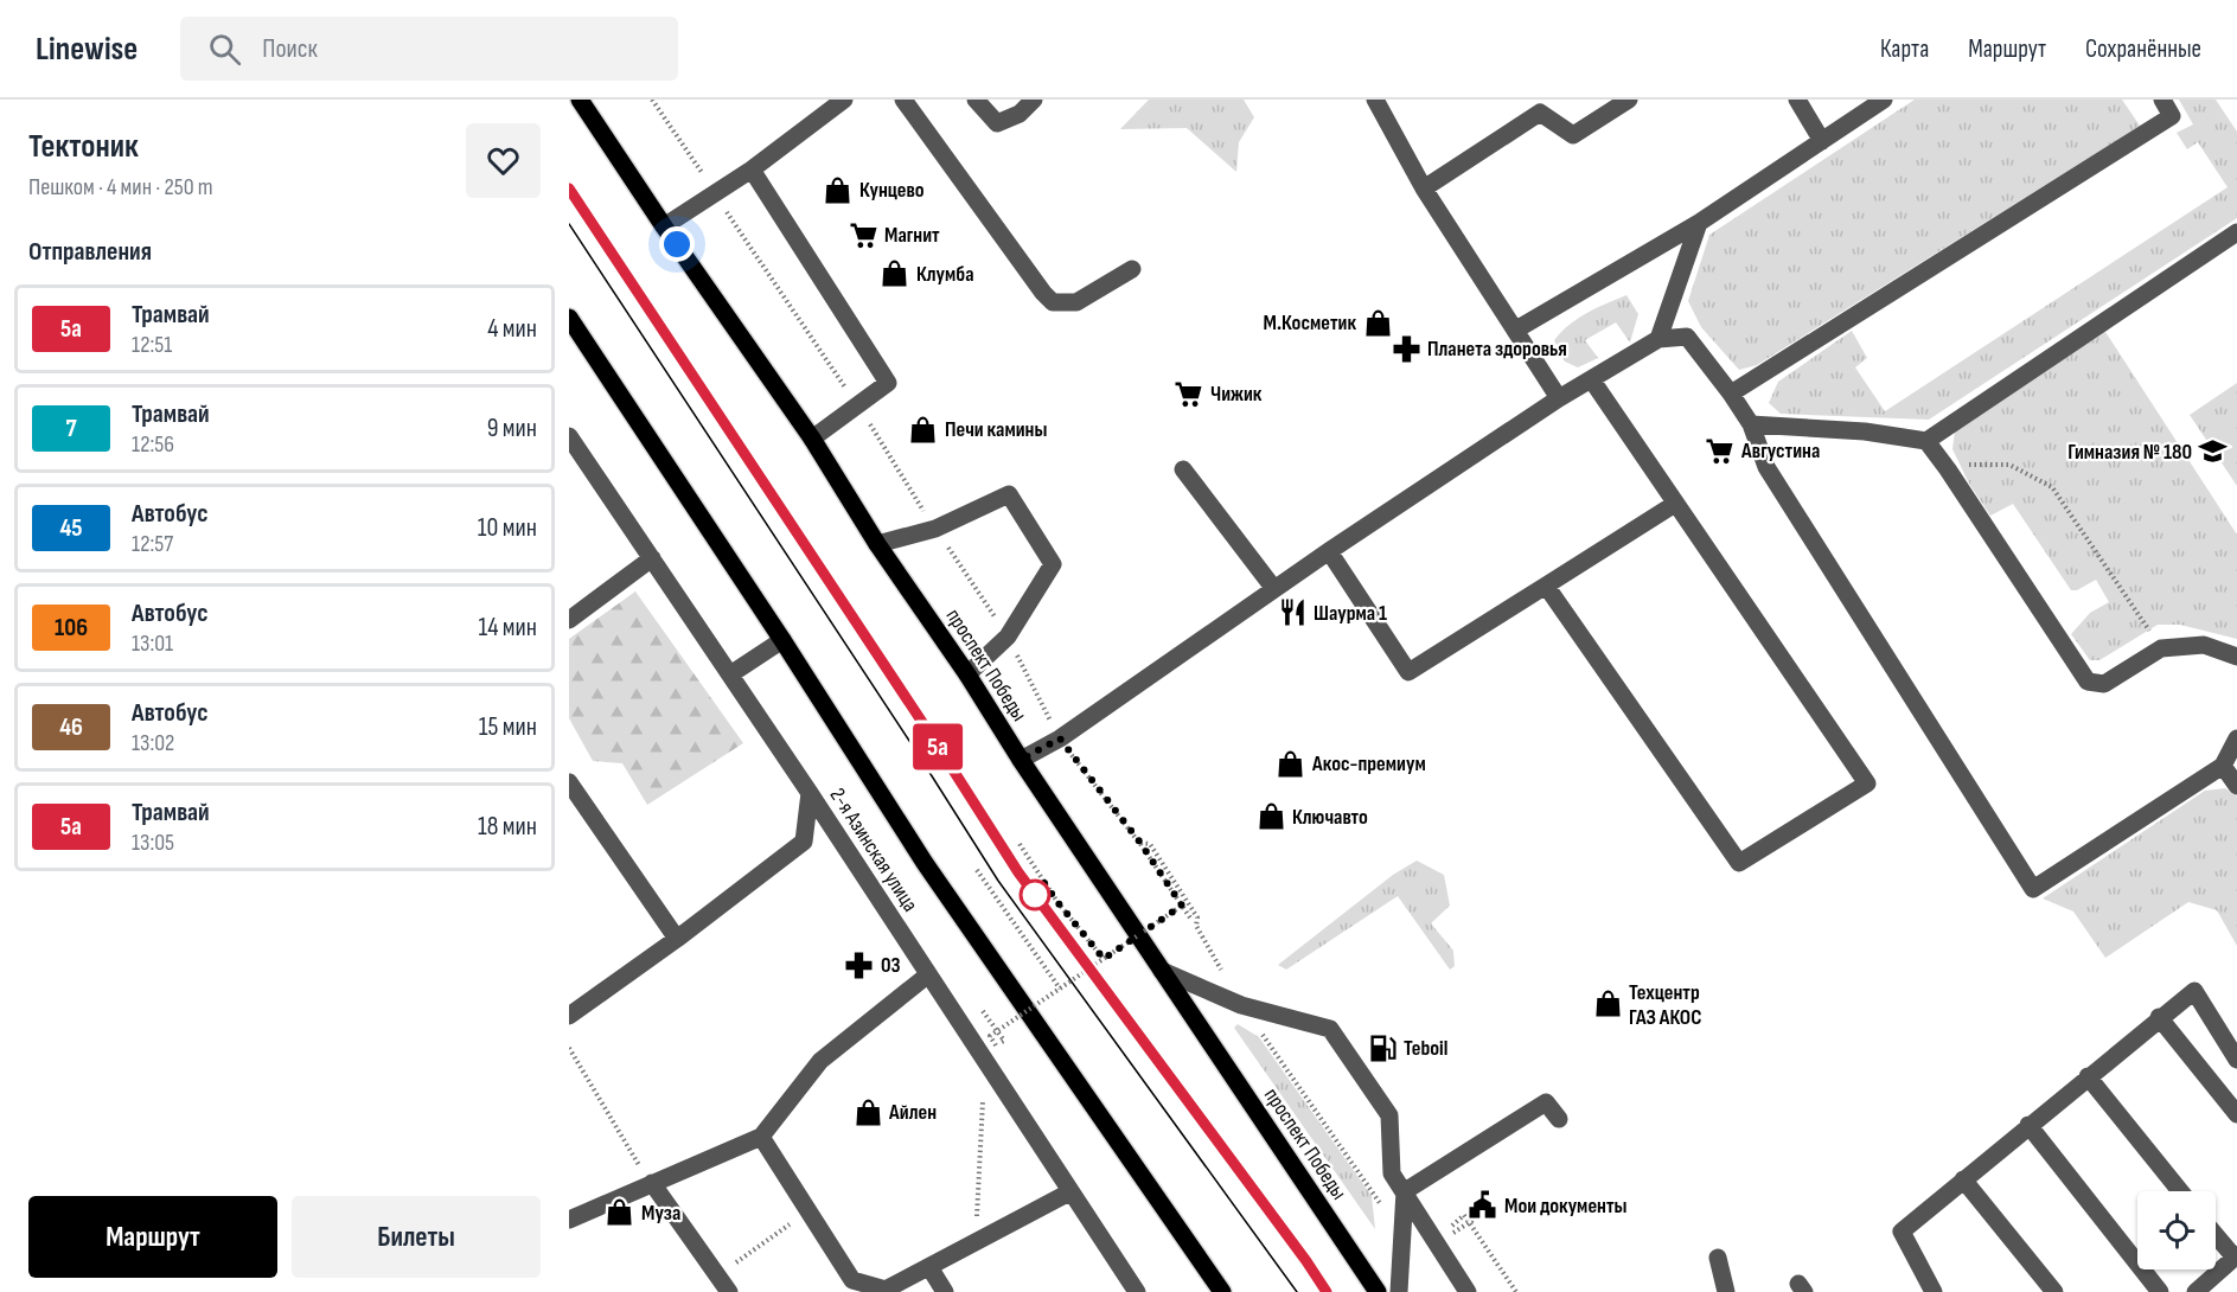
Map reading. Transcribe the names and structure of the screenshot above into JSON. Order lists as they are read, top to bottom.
{
  "streets": {
    "main road": ["проспект Победы"],
    "street": ["2-я Азинская улица"]
  },
  "places": {
    "shop": [
      "Кунцево",
      "Клумба",
      "М.Косметик",
      "Печи камины",
      "Акос-премиум",
      "Ключавто",
      "Техцентр ГАЗ АКОС",
      "Айлен",
      "Муза"
    ],
    "supermarket": ["Магнит", "Чижик", "Августина"],
    "pharmacy": ["Планета здоровья", "03"],
    "school or university": ["Гимназия № 180"],
    "restaurant": ["Шаурма 1"],
    "fuel station": ["Teboil"],
    "public building": ["Мои документы"]
  },
  "lines": ["tram line 5а"],
  "page": {
    "header": "Linewise",
    "search": "Поиск",
    "nav": ["Карта", "Маршрут", "Сохранённые"],
    "heading": [
      ["Тектоник", "Пешком · 4 мин · 250 m"],
      "Отправления"
    ],
    "on_map": "5а",
    "list": [
      {
        "mark": "5а",
        "name": "Трамвай",
        "note": "12:51",
        "value": "4 мин"
      },
      {
        "mark": "7",
        "name": "Трамвай",
        "note": "12:56",
        "value": "9 мин"
      },
      {
        "mark": "45",
        "name": "Автобус",
        "note": "12:57",
        "value": "10 мин"
      },
      {
        "mark": "106",
        "name": "Автобус",
        "note": "13:01",
        "value": "14 мин"
      },
      {
        "mark": "46",
        "name": "Автобус",
        "note": "13:02",
        "value": "15 мин"
      },
      {
        "mark": "5а",
        "name": "Трамвай",
        "note": "13:05",
        "value": "18 мин"
      }
    ],
    "buttons": ["Маршрут", "Билеты"]
  }
}
